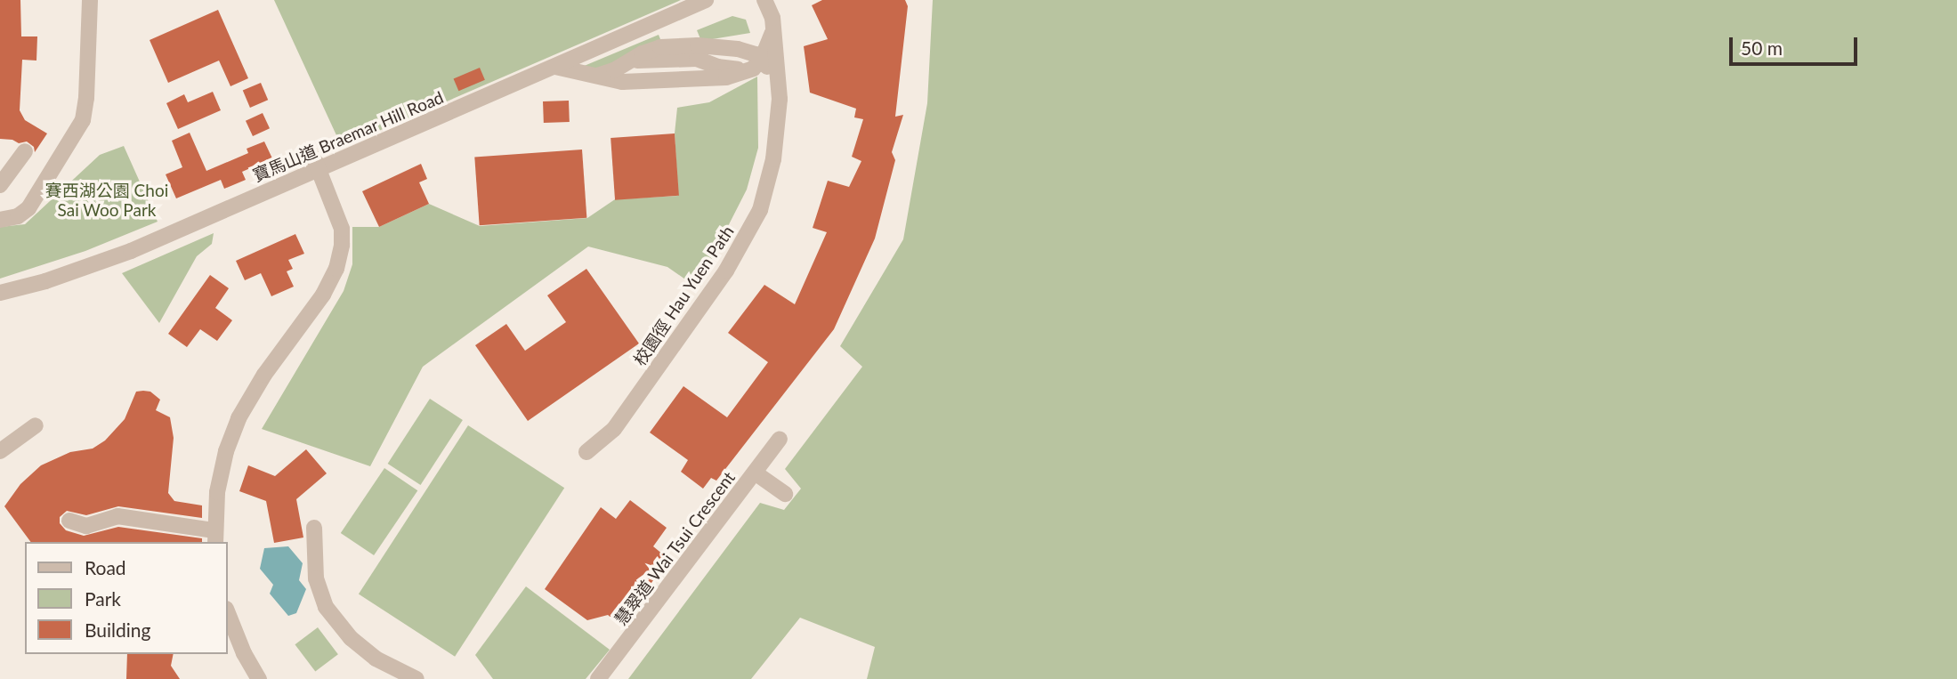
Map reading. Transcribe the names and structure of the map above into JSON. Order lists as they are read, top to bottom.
{
  "streets": {
    "street": ["寶馬山道 Braemar Hill Road", "校園徑 Hau Yuen Path", "慧翠道 Wai Tsui Crescent"]
  },
  "parks": ["賽西湖公園 Choi Sai Woo Park"],
  "legend": ["Road", "Park", "Building"],
  "scale_bar": "50 m"
}
